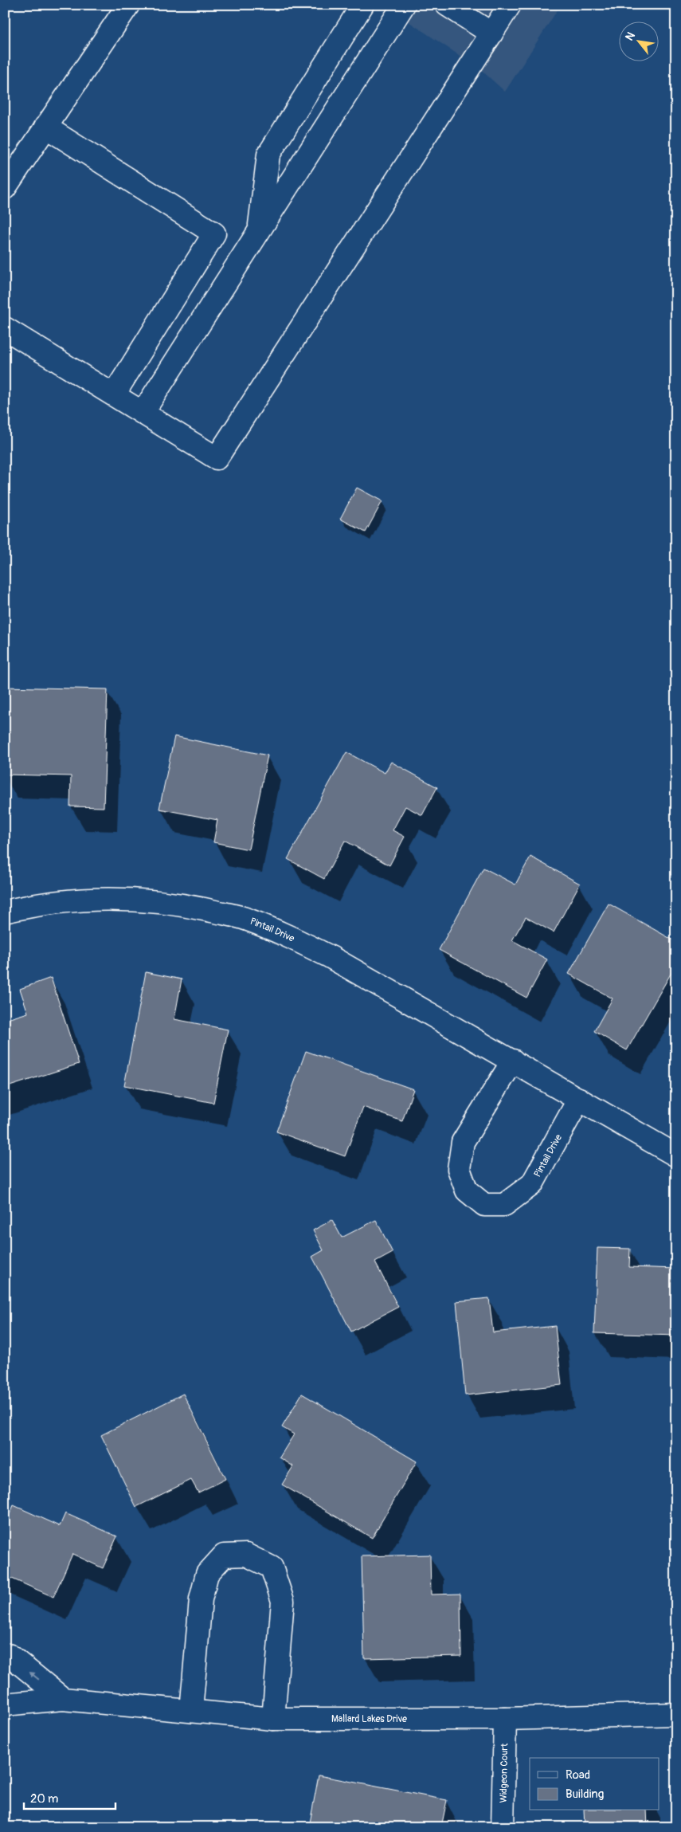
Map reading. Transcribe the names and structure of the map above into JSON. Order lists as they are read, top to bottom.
{
  "streets": {
    "street": ["Pintail Drive", "Mallard Lakes Drive", "Widgeon Court"]
  },
  "crossings": [
    ["Mallard Lakes Drive", "Widgeon Court"]
  ],
  "legend": ["Road", "Building"],
  "scale_bar": "20 m",
  "north": "top left"
}
